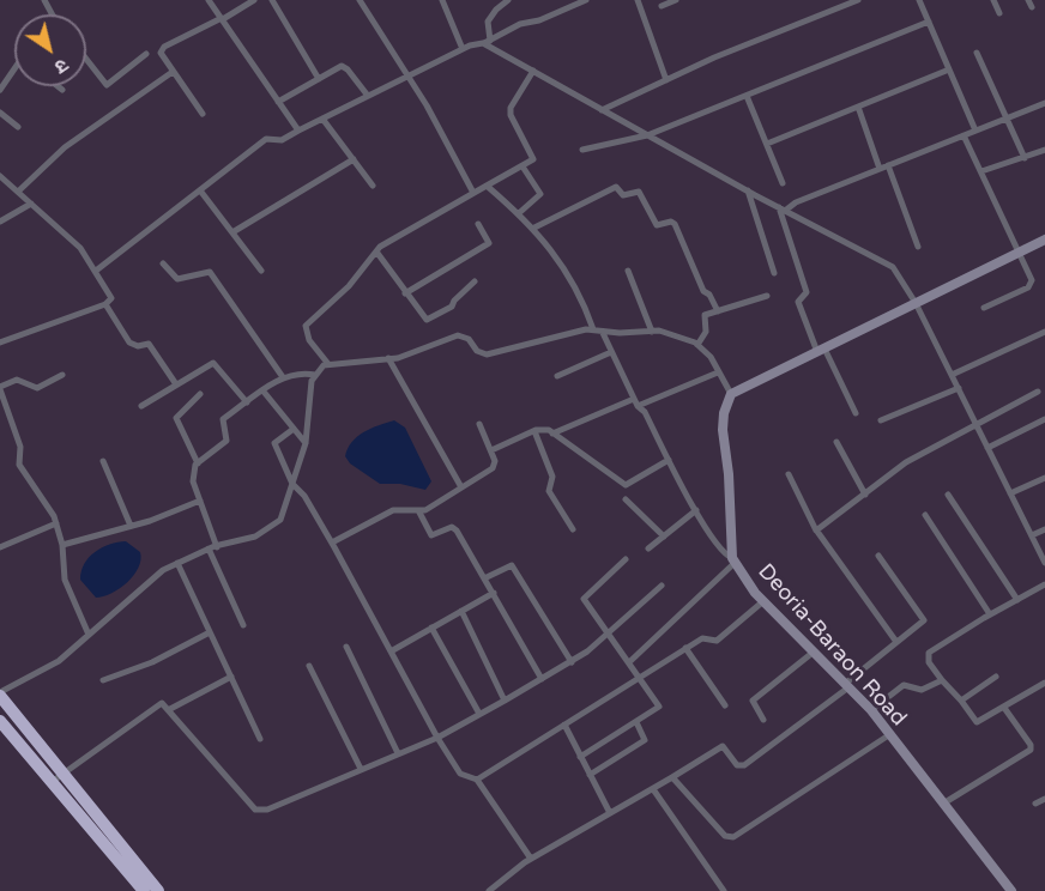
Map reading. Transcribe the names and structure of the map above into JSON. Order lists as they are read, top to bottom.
{
  "streets": {
    "street": ["Deoria-Baraon Road"]
  },
  "north": "bottom right"
}
